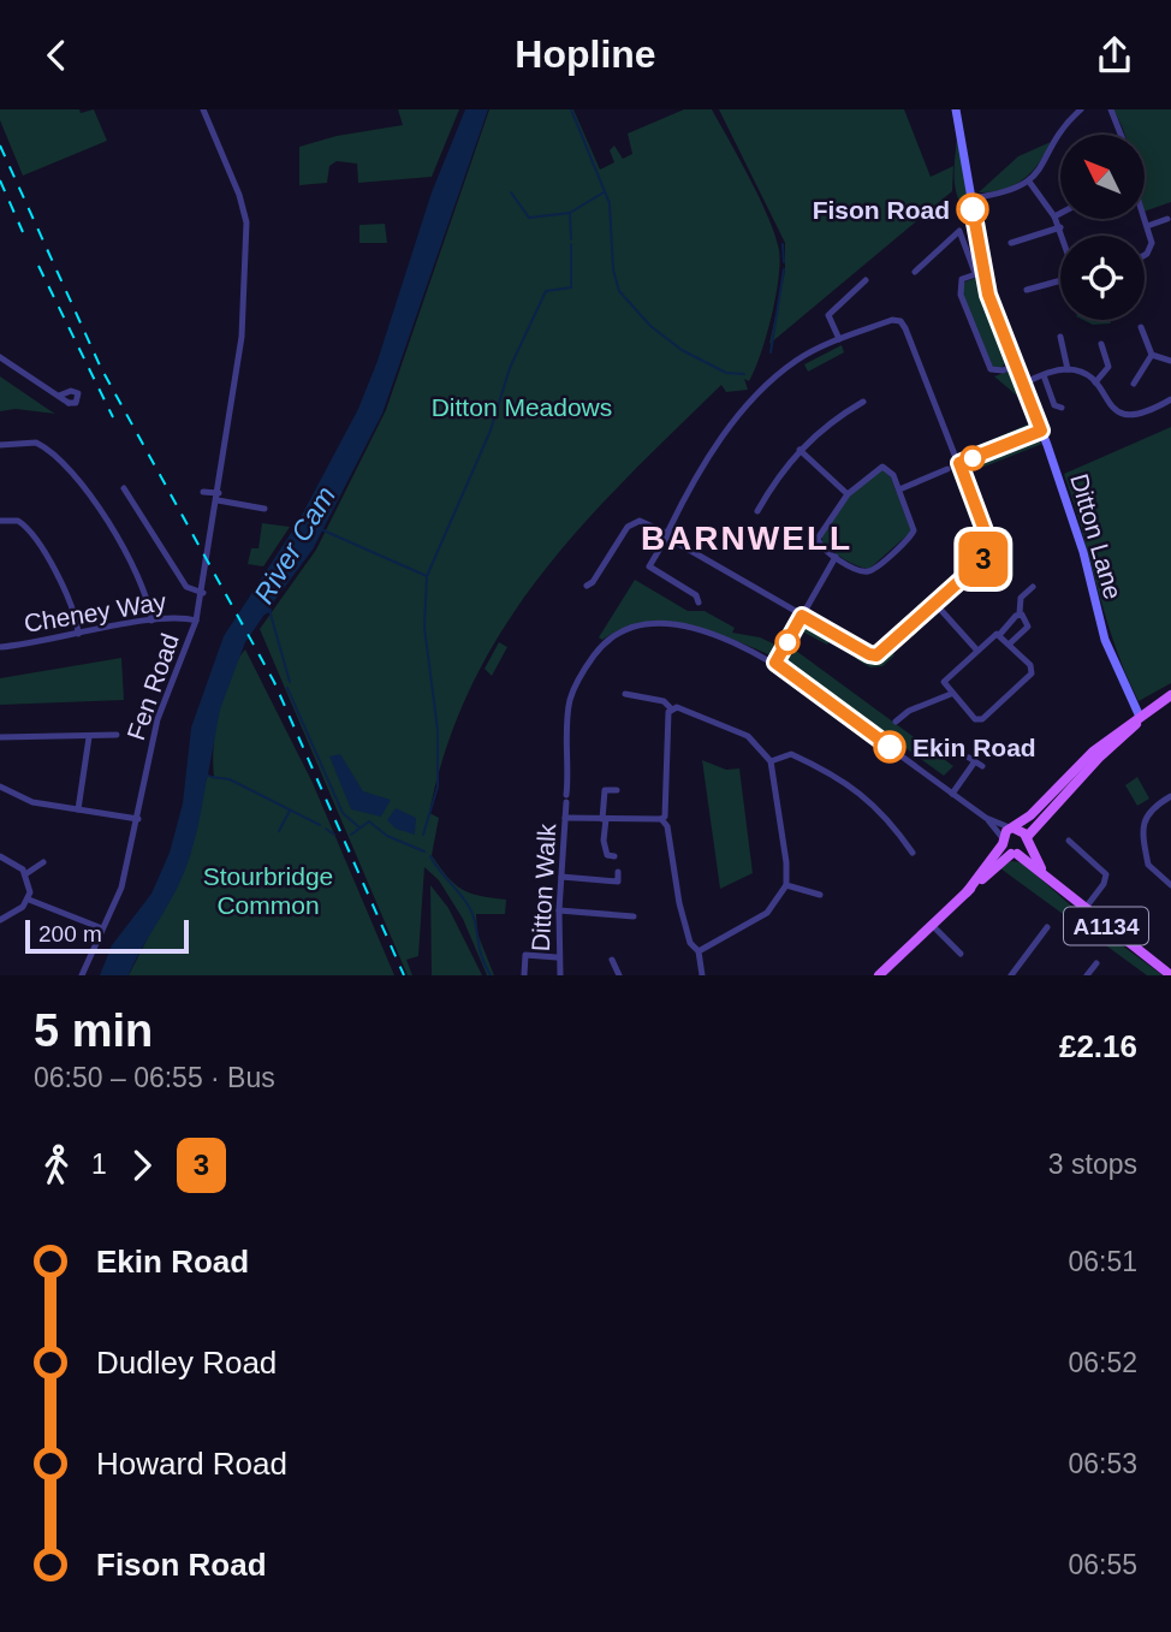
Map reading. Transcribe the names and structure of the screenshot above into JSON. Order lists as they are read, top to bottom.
{
  "streets": {
    "main road": ["Ditton Lane", "A1134"],
    "street": ["Cheney Way", "Fen Road", "Ditton Walk"]
  },
  "crossings": [
    ["Cheney Way", "Fen Road"]
  ],
  "districts": ["BARNWELL"],
  "water": ["River Cam"],
  "parks": ["Ditton Meadows", "Stourbridge Common"],
  "places": ["Fison Road", "Ekin Road"],
  "lines": ["bus line 3"],
  "scale_bar": "200 m",
  "north": "top left",
  "page": {
    "header": "Hopline",
    "on_map": "3",
    "scale": "200 m",
    "heading": ["5 min", "06:50 – 06:55 · Bus", "£2.16"],
    "legs": ["1", "3", "3 stops"],
    "list": [
      {
        "name": "Ekin Road",
        "value": "06:51"
      },
      {
        "name": "Dudley Road",
        "value": "06:52"
      },
      {
        "name": "Howard Road",
        "value": "06:53"
      },
      {
        "name": "Fison Road",
        "value": "06:55"
      }
    ]
  }
}
